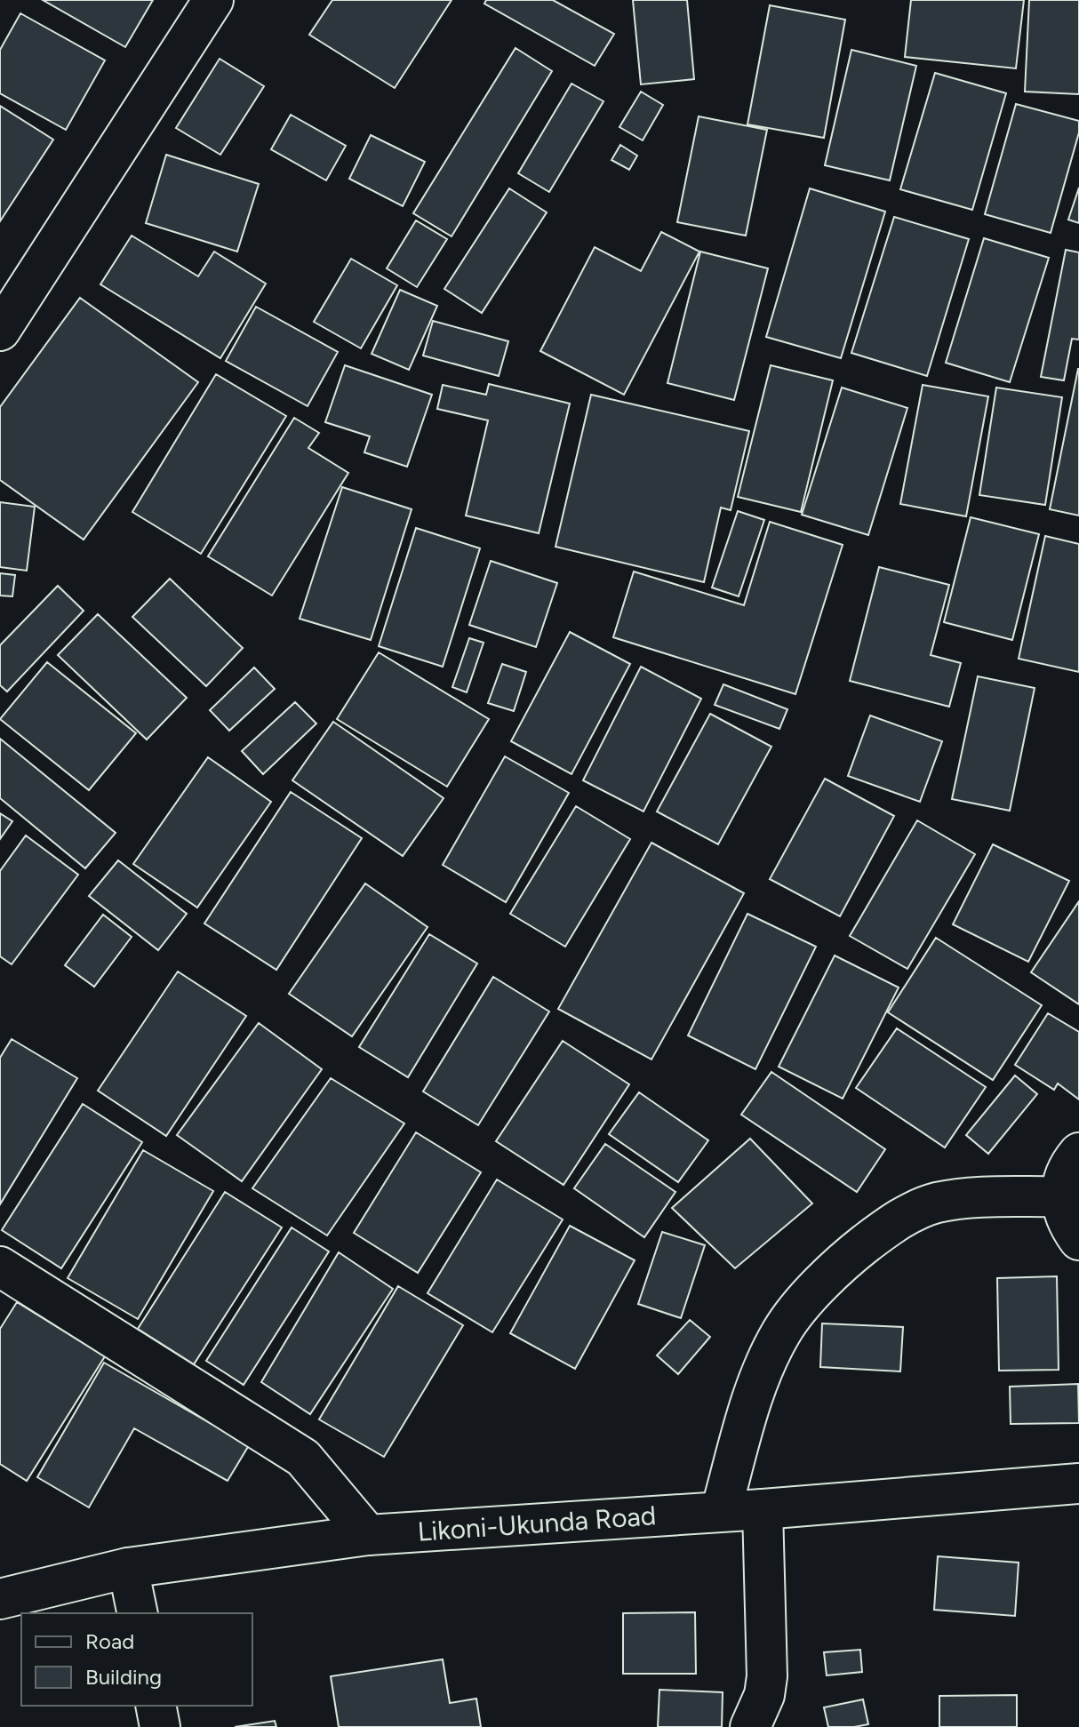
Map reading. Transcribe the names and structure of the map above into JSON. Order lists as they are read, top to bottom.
{
  "streets": {
    "main road": ["Likoni-Ukunda Road"]
  },
  "legend": ["Road", "Building"]
}
